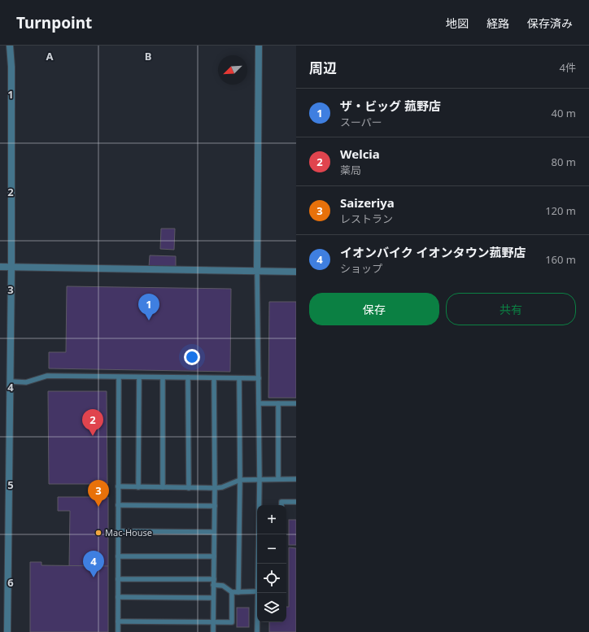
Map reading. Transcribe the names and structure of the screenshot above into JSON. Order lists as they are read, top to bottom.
{
  "places": ["Mac-House"],
  "north": "bottom left",
  "page": {
    "header": "Turnpoint",
    "nav": ["地図", "経路", "保存済み"],
    "heading": ["周辺", "4件"],
    "list": [
      {
        "mark": "1",
        "name": "ザ・ビッグ 菰野店",
        "note": "スーパー",
        "value": "40 m"
      },
      {
        "mark": "2",
        "name": "Welcia",
        "note": "薬局",
        "value": "80 m"
      },
      {
        "mark": "3",
        "name": "Saizeriya",
        "note": "レストラン",
        "value": "120 m"
      },
      {
        "mark": "4",
        "name": "イオンバイク イオンタウン菰野店",
        "note": "ショップ",
        "value": "160 m"
      }
    ],
    "buttons": ["保存", "共有"],
    "pins": [
      "1",
      "2",
      "3",
      "4"
    ],
    "map_buttons": ["+", "−"]
  },
  "grid": {
    "columns": ["A", "B"],
    "rows": [
      "1",
      "2",
      "3",
      "4",
      "5",
      "6"
    ]
  }
}
